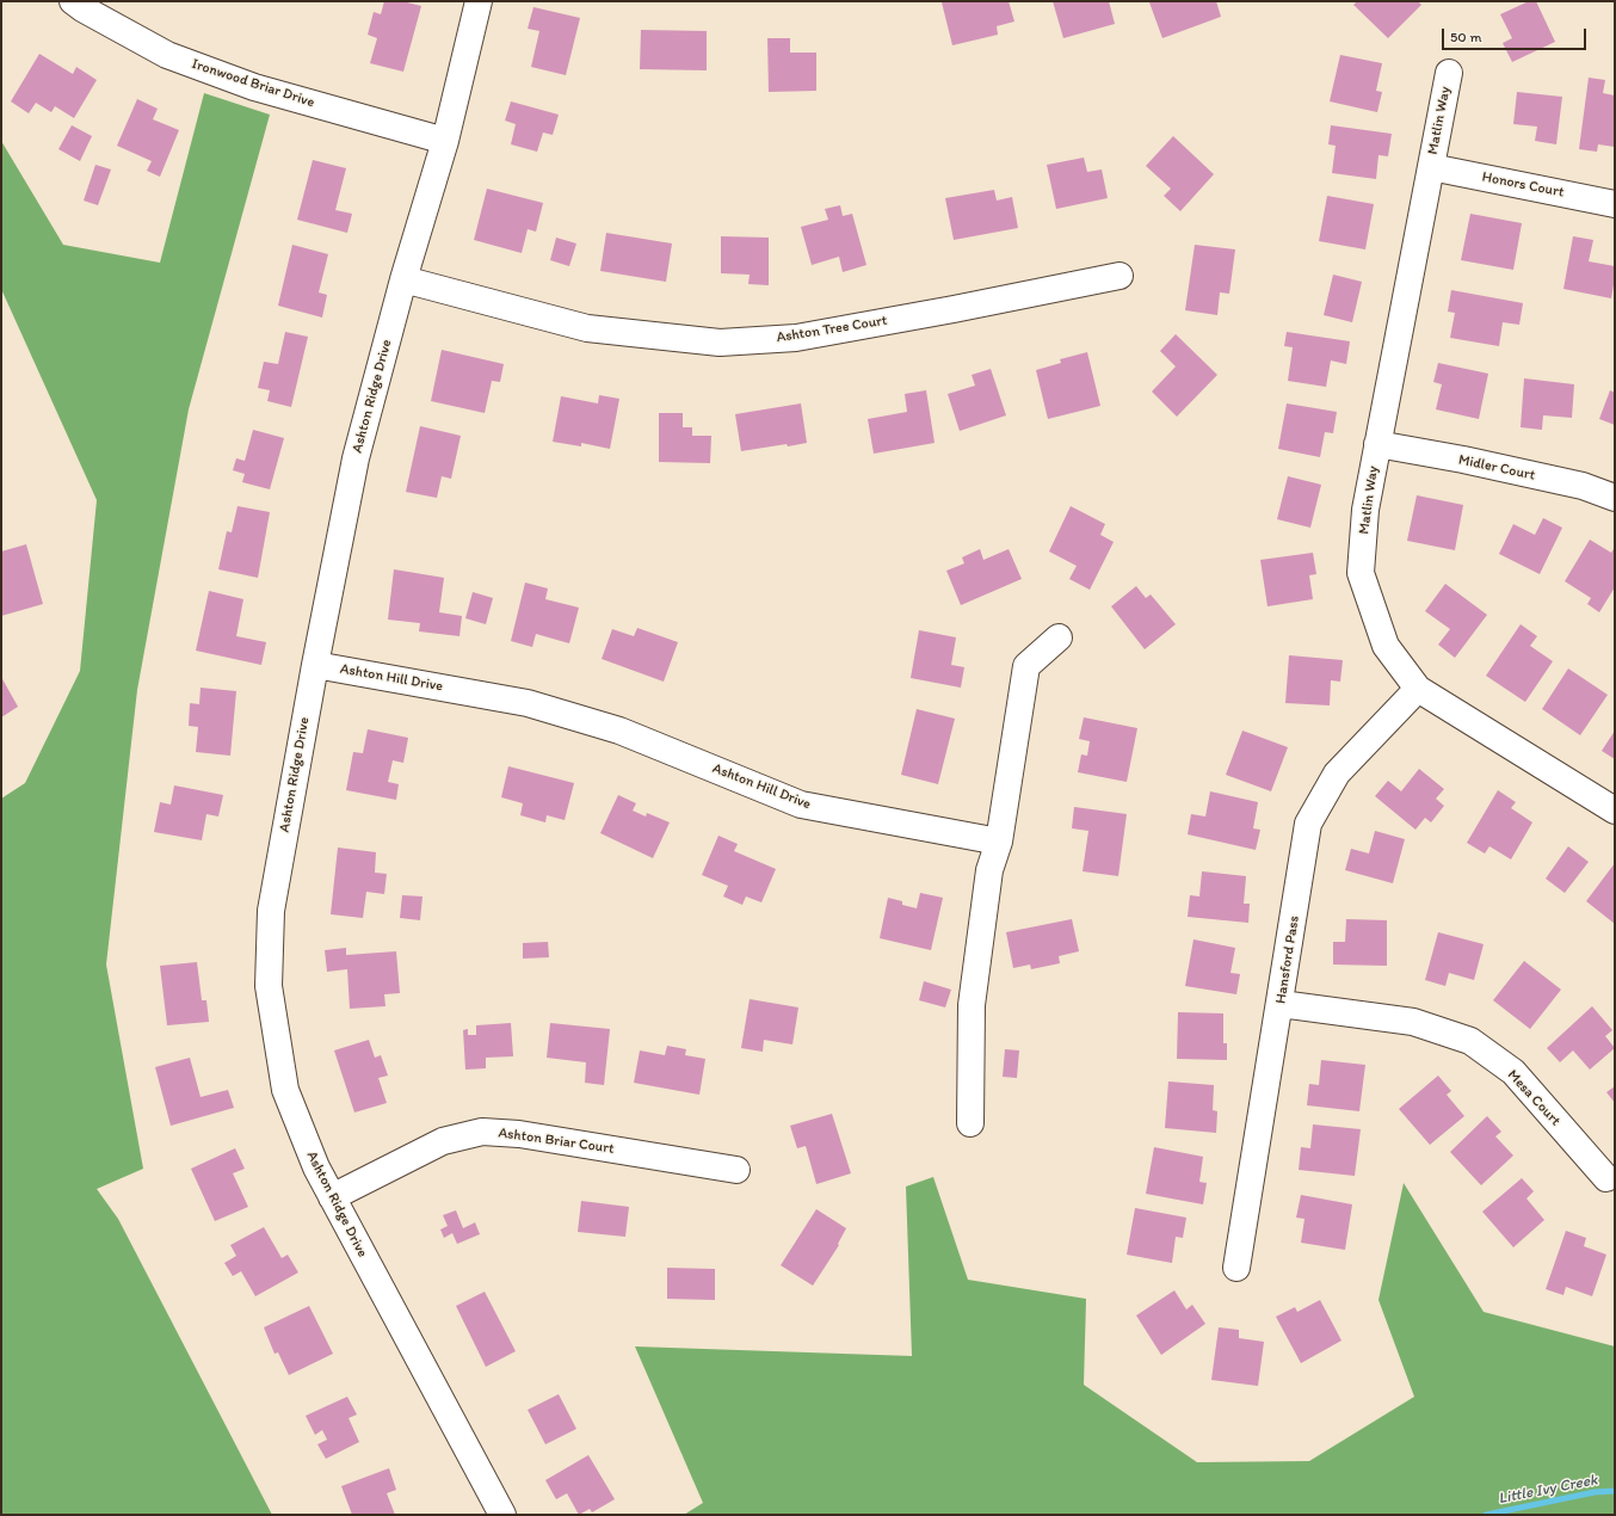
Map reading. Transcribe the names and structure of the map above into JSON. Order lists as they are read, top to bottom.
{
  "streets": {
    "street": [
      "Ironwood Briar Drive",
      "Matlin Way",
      "Honors Court",
      "Ashton Tree Court",
      "Ashton Ridge Drive",
      "Midler Court",
      "Ashton Hill Drive",
      "Hansford Pass",
      "Mesa Court",
      "Ashton Briar Court"
    ]
  },
  "crossings": [
    ["Ironwood Briar Drive", "Ashton Ridge Drive"],
    ["Matlin Way", "Honors Court"],
    ["Matlin Way", "Midler Court"],
    ["Matlin Way", "Hansford Pass"],
    ["Ashton Tree Court", "Ashton Ridge Drive"],
    ["Ashton Ridge Drive", "Ashton Hill Drive"],
    ["Ashton Ridge Drive", "Ashton Briar Court"],
    ["Hansford Pass", "Mesa Court"]
  ],
  "water": ["Little Ivy Creek"],
  "scale_bar": "50 m"
}
